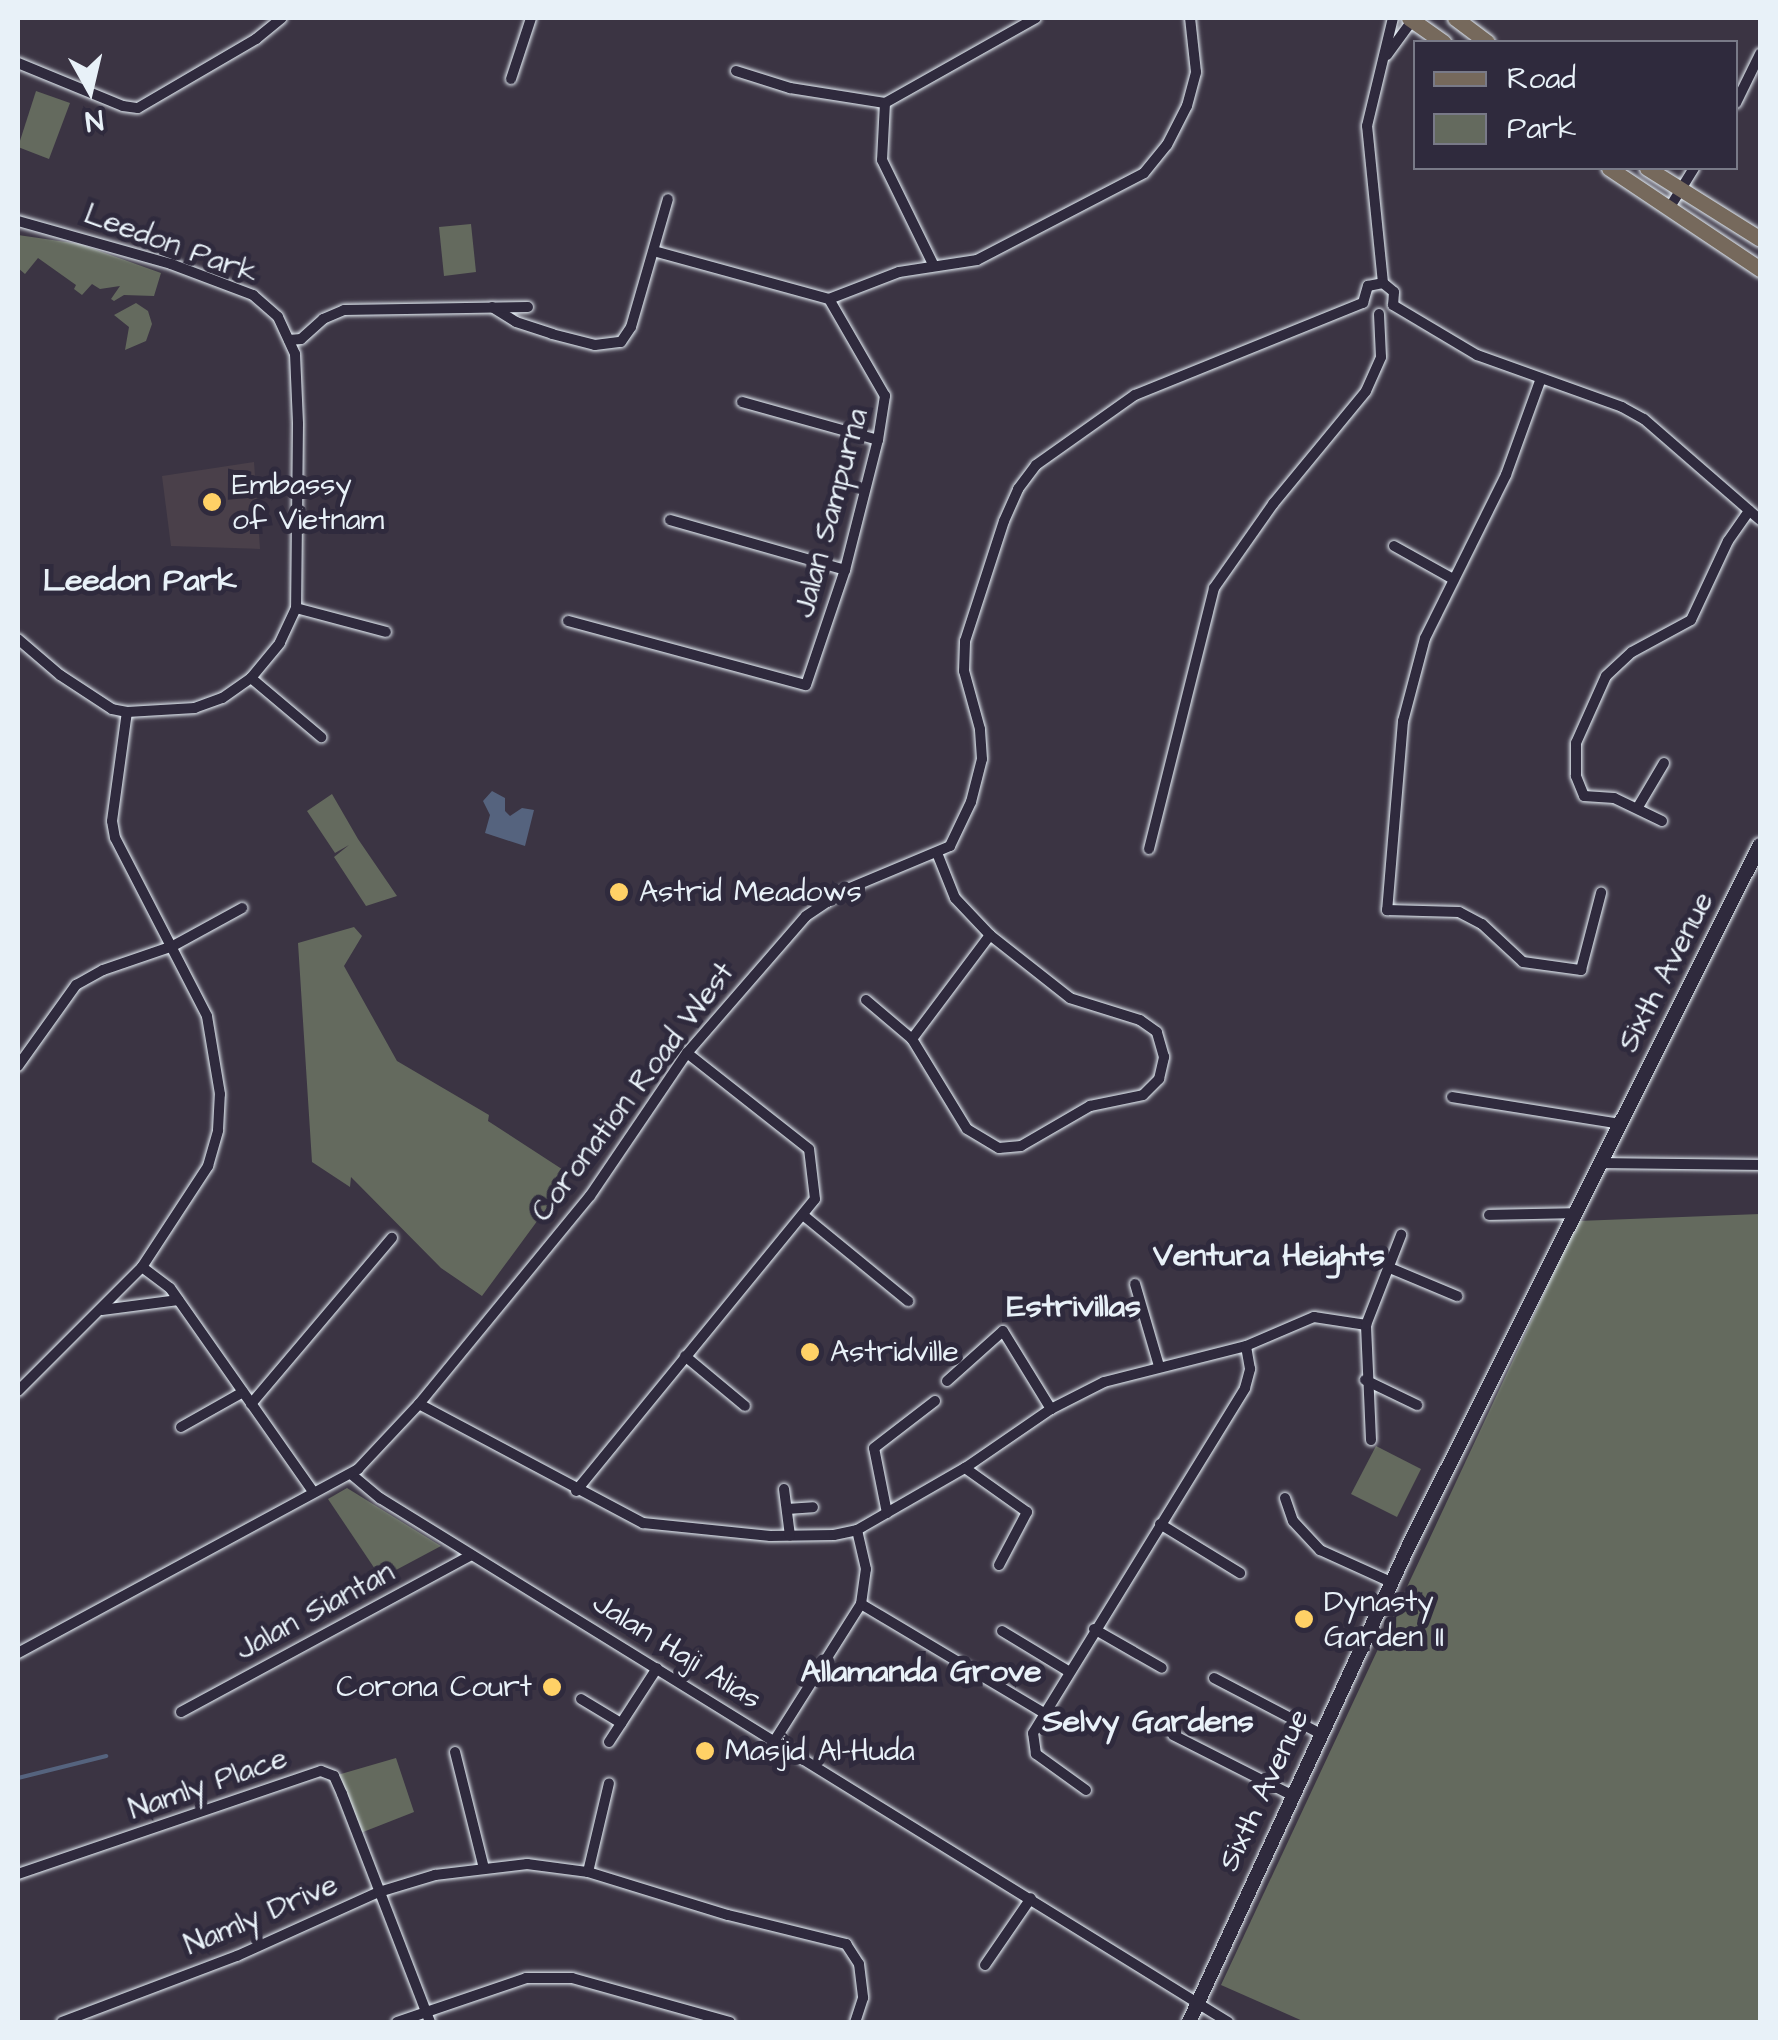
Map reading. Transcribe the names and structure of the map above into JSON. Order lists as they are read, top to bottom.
{
  "streets": {
    "main road": ["Sixth Avenue"],
    "street": [
      "Leedon Park",
      "Jalan Sampurna",
      "Coronation Road West",
      "Jalan Siantan",
      "Jalan Haji Alias",
      "Namly Place",
      "Namly Drive"
    ]
  },
  "crossings": [
    ["Sixth Avenue", "Jalan Haji Alias"],
    ["Coronation Road West", "Jalan Haji Alias"],
    ["Jalan Siantan", "Jalan Haji Alias"],
    ["Namly Place", "Namly Drive"]
  ],
  "districts": [
    "Leedon Park",
    "Ventura Heights",
    "Estrivillas",
    "Allamanda Grove",
    "Selvy Gardens"
  ],
  "places": [
    "Embassy of Vietnam",
    "Astrid Meadows",
    "Astridville",
    "Dynasty Garden II",
    "Corona Court",
    "Masjid Al-Huda"
  ],
  "legend": ["Road", "Park"],
  "north": "bottom"
}
